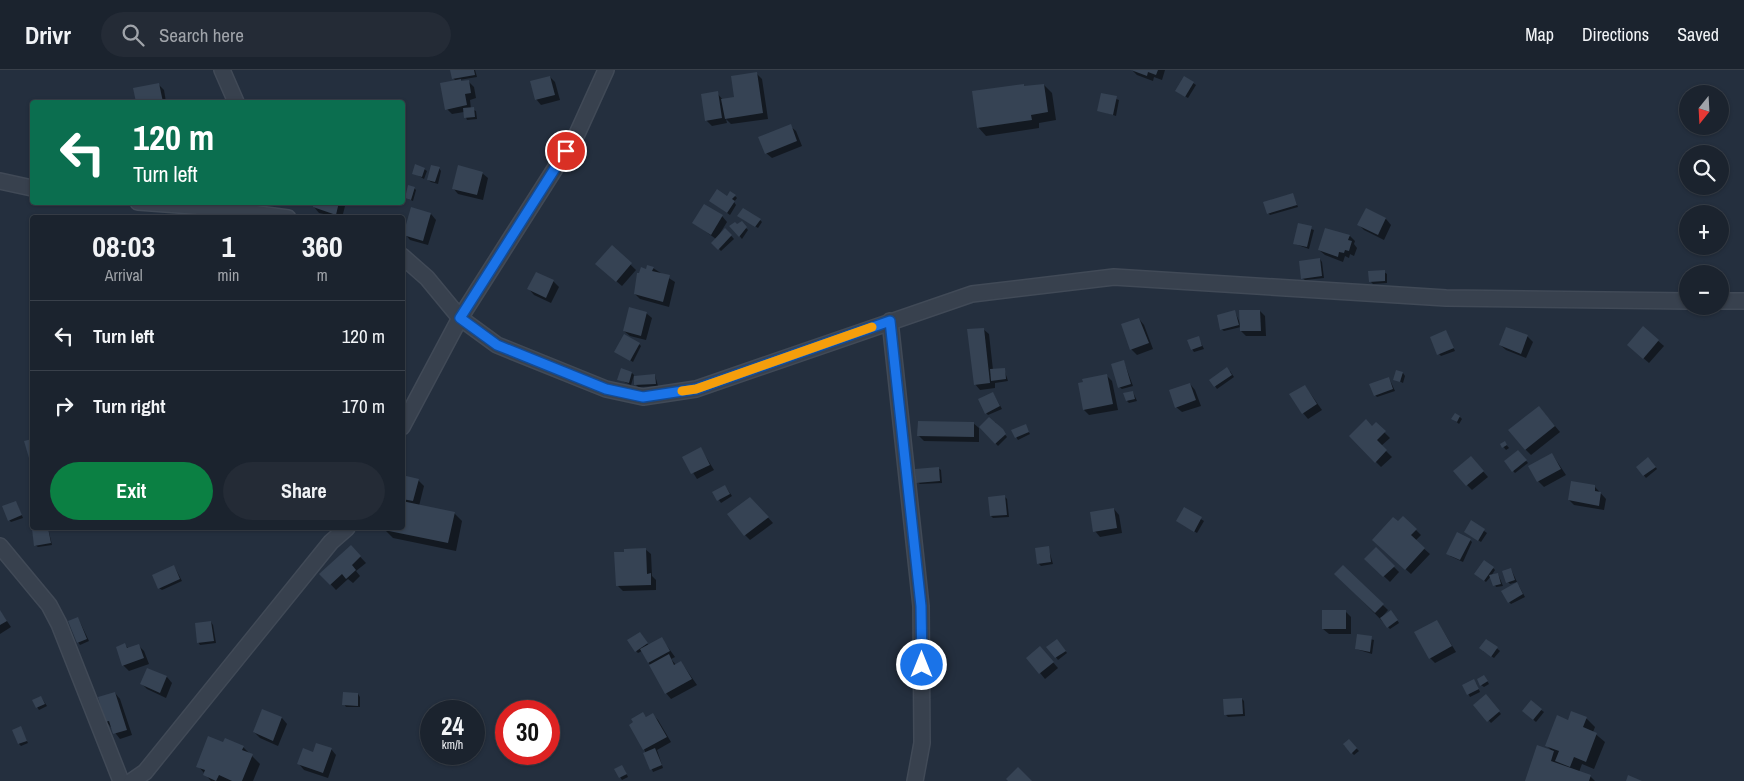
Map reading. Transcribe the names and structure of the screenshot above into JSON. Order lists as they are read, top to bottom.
{
  "north": "bottom",
  "page": {
    "header": "Drivr",
    "search": "Search here",
    "nav": ["Map", "Directions", "Saved"],
    "map_buttons": ["+", "−"],
    "turn": ["120 m", "Turn left"],
    "eta": [
      "08:03",
      "Arrival",
      "1",
      "min",
      "360",
      "m"
    ],
    "list": [
      {
        "name": "Turn left",
        "value": "120 m"
      },
      {
        "name": "Turn right",
        "value": "170 m"
      }
    ],
    "buttons": ["Exit", "Share"],
    "speed": "24 km/h",
    "limit": "30"
  }
}
